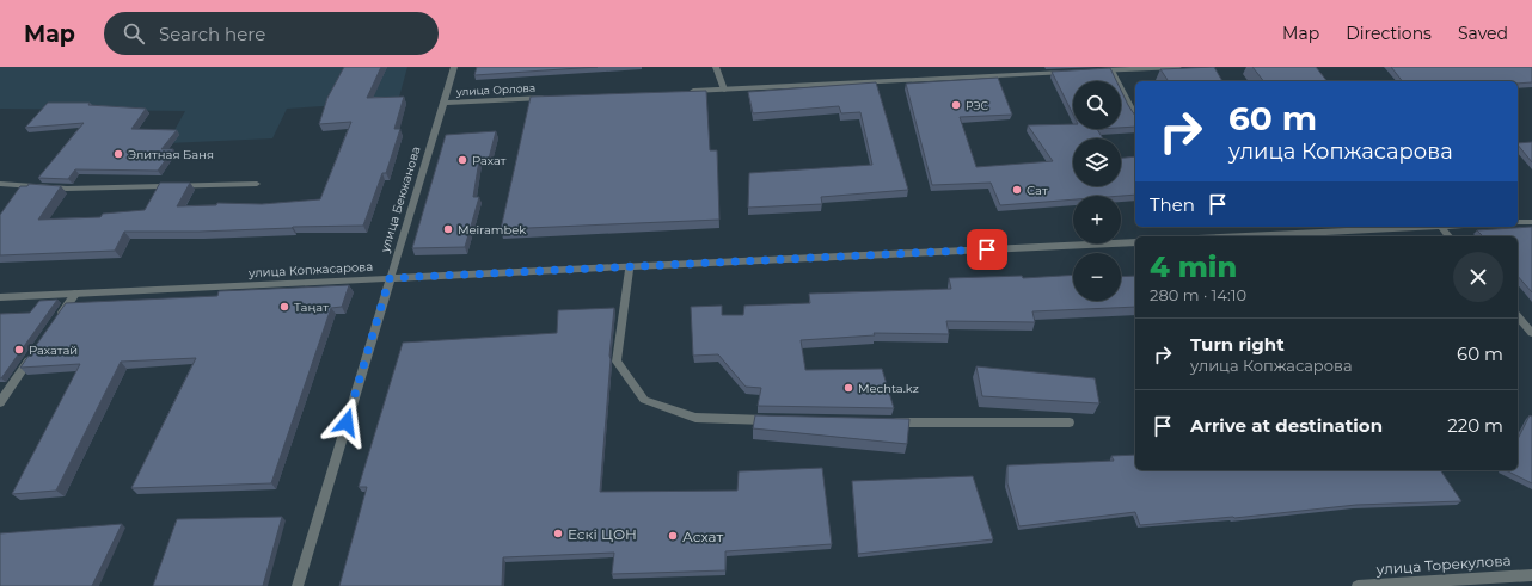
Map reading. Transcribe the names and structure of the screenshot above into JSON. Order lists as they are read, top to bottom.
{
  "streets": {
    "street": [
      "улица Орлова",
      "улица Бекжанова",
      "улица Копжасарова",
      "улица Торекулова"
    ]
  },
  "crossings": [
    ["улица Орлова", "улица Бекжанова"],
    ["улица Бекжанова", "улица Копжасарова"]
  ],
  "places": [
    "РЭС",
    "Элитная Баня",
    "Рахат",
    "Сат",
    "Meirambek",
    "Таңат",
    "Рахатай",
    "Mechta.kz",
    "Ескі ЦОН",
    "Асхат"
  ],
  "page": {
    "header": "Map",
    "search": "Search here",
    "nav": ["Map", "Directions", "Saved"],
    "map_buttons": ["+", "−"],
    "turn": ["60 m", "улица Копжасарова"],
    "then": "Then",
    "heading": ["4 min", "280 m · 14:10"],
    "list": [
      {
        "name": "Turn right",
        "note": "улица Копжасарова",
        "value": "60 m"
      },
      {
        "name": "Arrive at destination",
        "value": "220 m"
      }
    ]
  }
}
